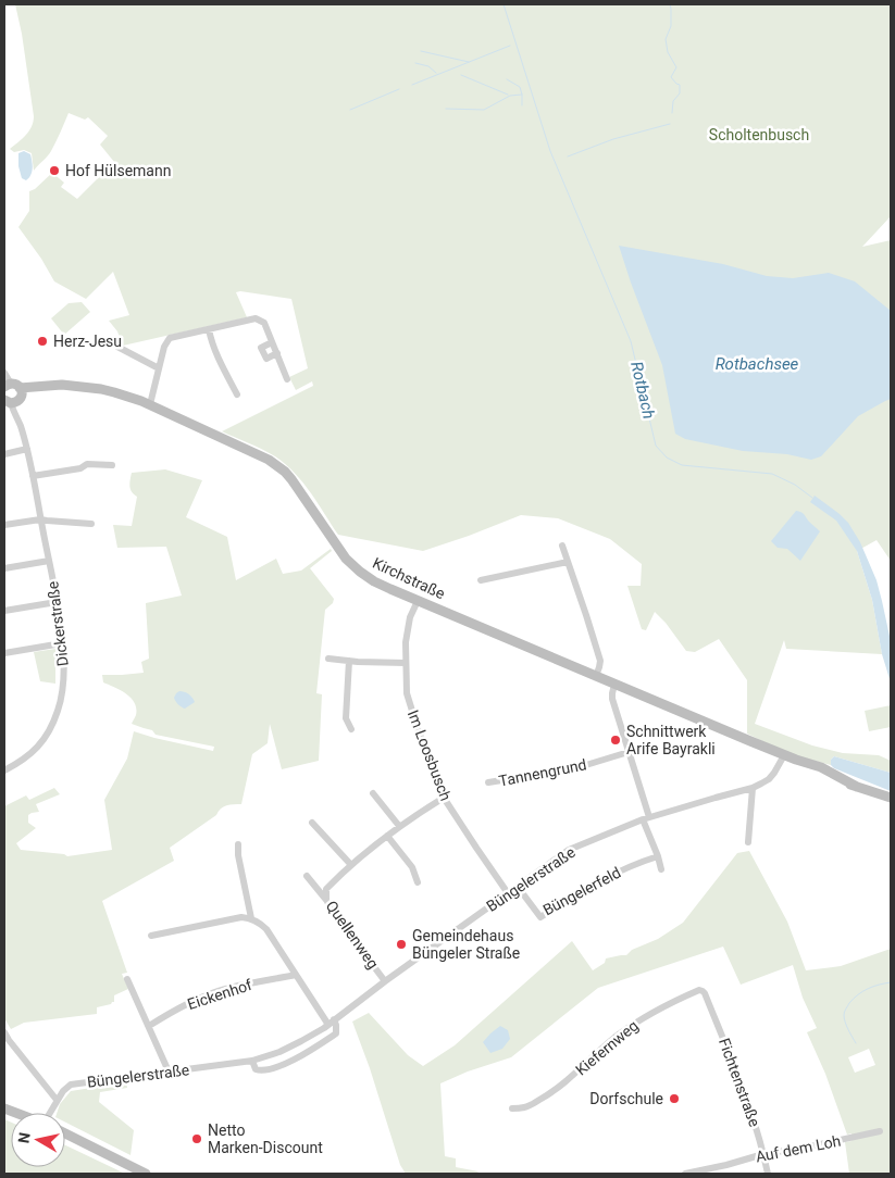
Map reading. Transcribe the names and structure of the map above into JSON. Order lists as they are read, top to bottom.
{
  "streets": {
    "street": [
      "Kirchstraße",
      "Dickerstraße",
      "Im Loosbusch",
      "Tannengrund",
      "Büngelerstraße",
      "Büngelerfeld",
      "Quellenweg",
      "Eickenhof",
      "Kiefernweg",
      "Fichtenstraße",
      "Auf dem Loh"
    ]
  },
  "crossings": [
    ["Kirchstraße", "Dickerstraße"],
    ["Kirchstraße", "Im Loosbusch"],
    ["Kirchstraße", "Büngelerstraße"],
    ["Im Loosbusch", "Büngelerstraße"],
    ["Im Loosbusch", "Quellenweg"],
    ["Büngelerstraße", "Büngelerfeld"],
    ["Büngelerstraße", "Quellenweg"],
    ["Kiefernweg", "Fichtenstraße"],
    ["Fichtenstraße", "Auf dem Loh"]
  ],
  "water": ["Rotbachsee", "Rotbach"],
  "parks": ["Scholtenbusch"],
  "places": [
    "Hof Hülsemann",
    "Herz-Jesu",
    "Schnittwerk Arife Bayrakli",
    "Gemeindehaus Büngeler Straße",
    "Dorfschule",
    "Netto Marken-Discount"
  ],
  "north": "left"
}
